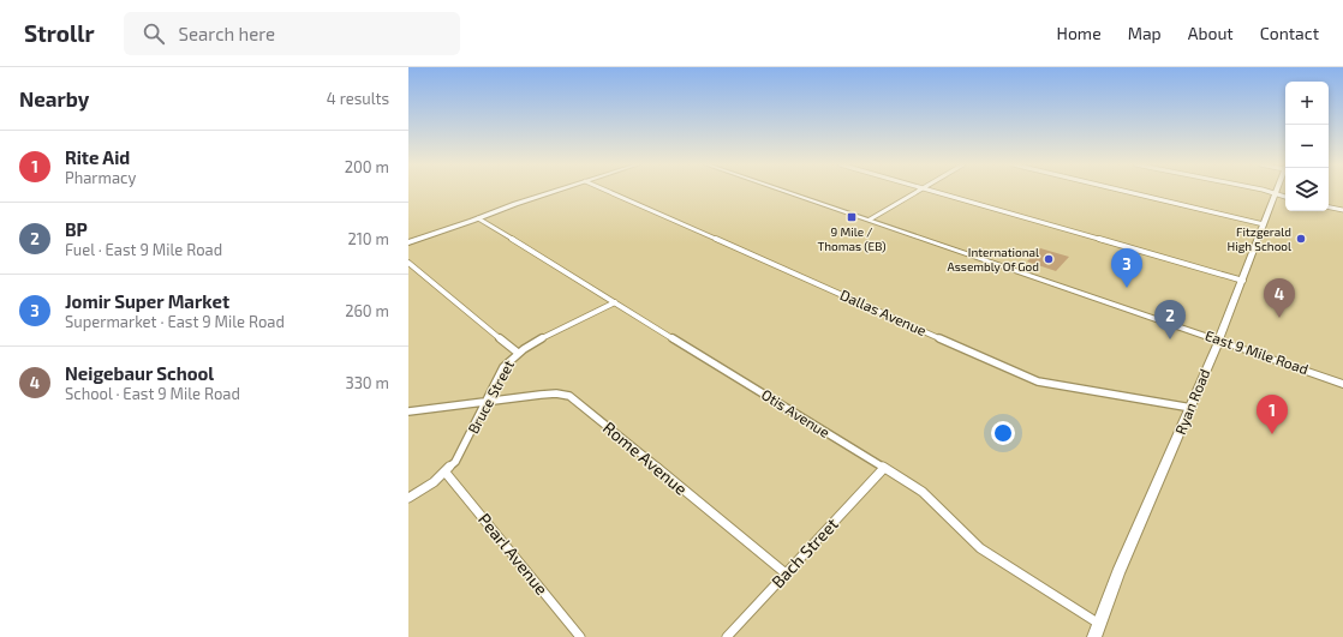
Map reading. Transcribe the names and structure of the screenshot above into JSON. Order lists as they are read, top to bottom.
{
  "streets": {
    "main road": ["East 9 Mile Road", "Ryan Road"],
    "street": [
      "Dallas Avenue",
      "Bruce Street",
      "Otis Avenue",
      "Rome Avenue",
      "Bach Street",
      "Pearl Avenue"
    ]
  },
  "crossings": [
    ["Dallas Avenue", "Ryan Road"],
    ["East 9 Mile Road", "Ryan Road"],
    ["Bruce Street", "Otis Avenue"],
    ["Bruce Street", "Rome Avenue"],
    ["Bruce Street", "Pearl Avenue"],
    ["Ryan Road", "Otis Avenue"],
    ["Otis Avenue", "Bach Street"],
    ["Rome Avenue", "Bach Street"]
  ],
  "places": {
    "transit": ["9 Mile / Thomas (EB)"],
    "other": ["Fitzgerald High School", "International Assembly Of God"]
  },
  "page": {
    "header": "Strollr",
    "search": "Search here",
    "nav": [
      "Home",
      "Map",
      "About",
      "Contact"
    ],
    "heading": ["Nearby", "4 results"],
    "map_buttons": ["+", "−"],
    "list": [
      {
        "mark": "1",
        "name": "Rite Aid",
        "note": "Pharmacy",
        "value": "200 m"
      },
      {
        "mark": "2",
        "name": "BP",
        "note": "Fuel · East 9 Mile Road",
        "value": "210 m"
      },
      {
        "mark": "3",
        "name": "Jomir Super Market",
        "note": "Supermarket · East 9 Mile Road",
        "value": "260 m"
      },
      {
        "mark": "4",
        "name": "Neigebaur School",
        "note": "School · East 9 Mile Road",
        "value": "330 m"
      }
    ],
    "pins": [
      "3",
      "4",
      "2",
      "1"
    ]
  }
}
